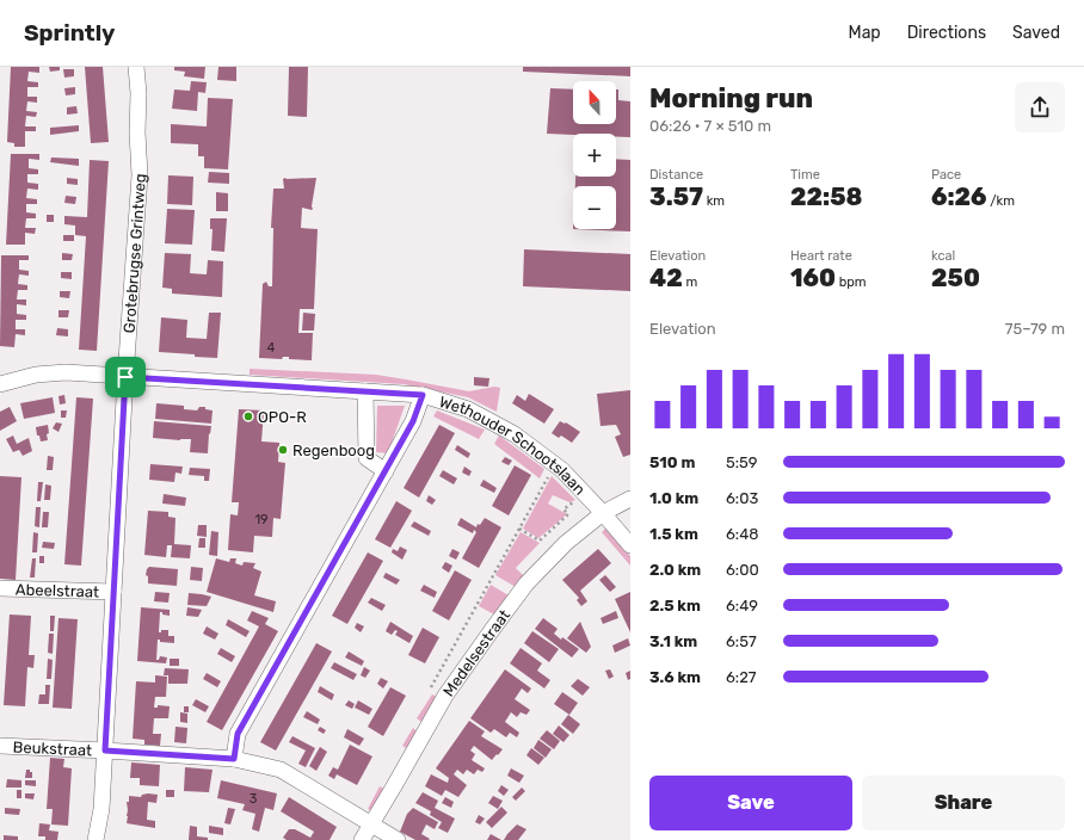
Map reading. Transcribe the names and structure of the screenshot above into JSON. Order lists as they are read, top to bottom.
{
  "streets": {
    "street": [
      "Grotebrugse Grintweg",
      "Wethouder Schootslaan",
      "Abeelstraat",
      "Medelsestraat",
      "Beukstraat"
    ]
  },
  "crossings": [
    ["Grotebrugse Grintweg", "Wethouder Schootslaan"],
    ["Grotebrugse Grintweg", "Abeelstraat"],
    ["Grotebrugse Grintweg", "Beukstraat"],
    ["Wethouder Schootslaan", "Medelsestraat"],
    ["Medelsestraat", "Beukstraat"]
  ],
  "places": ["OPO-R", "Regenboog"],
  "house_numbers": ["4", "19", "3"],
  "north": "top",
  "page": {
    "header": "Sprintly",
    "nav": ["Map", "Directions", "Saved"],
    "heading": ["Morning run", "06:26 · 7 × 510 m"],
    "map_buttons": ["+", "−"],
    "stats": [
      ["Distance", "3.57 km"],
      ["Time", "22:58"],
      ["Pace", "6:26 /km"],
      ["Elevation", "42 m"],
      ["Heart rate", "160 bpm"],
      ["kcal", "250"]
    ],
    "chart": ["Elevation", "75–79 m"],
    "list": [
      {
        "name": "510 m",
        "note": "5:59"
      },
      {
        "name": "1.0 km",
        "note": "6:03"
      },
      {
        "name": "1.5 km",
        "note": "6:48"
      },
      {
        "name": "2.0 km",
        "note": "6:00"
      },
      {
        "name": "2.5 km",
        "note": "6:49"
      },
      {
        "name": "3.1 km",
        "note": "6:57"
      },
      {
        "name": "3.6 km",
        "note": "6:27"
      }
    ],
    "buttons": ["Save", "Share"]
  }
}
